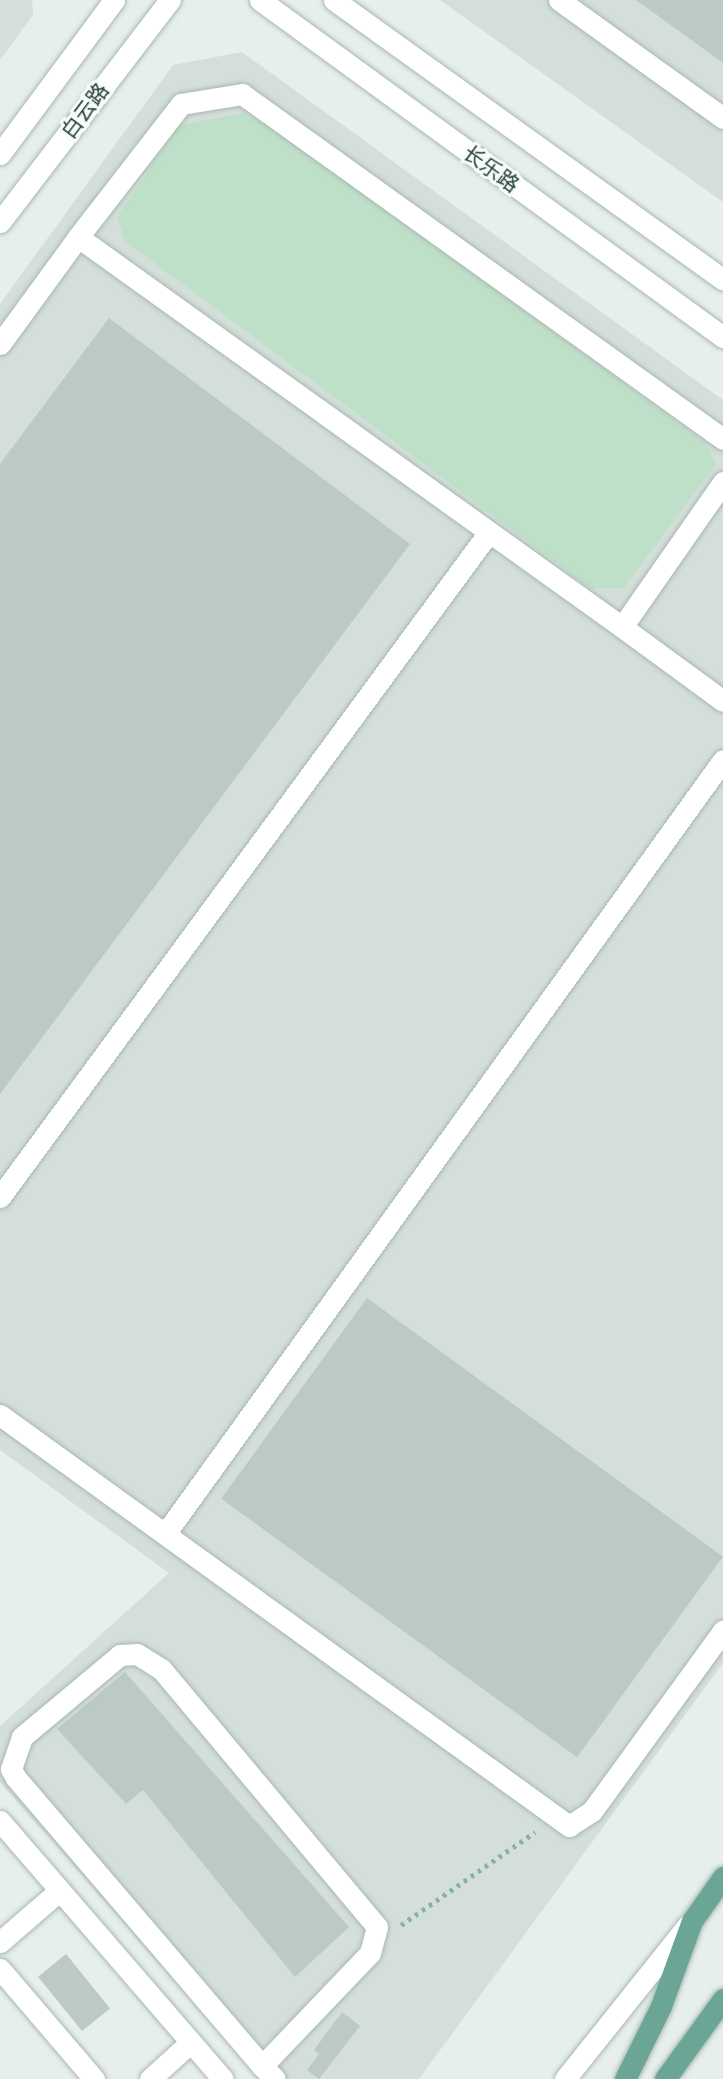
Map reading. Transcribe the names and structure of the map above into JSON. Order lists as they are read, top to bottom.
{
  "streets": {
    "street": ["白云路", "长乐路"]
  }
}
